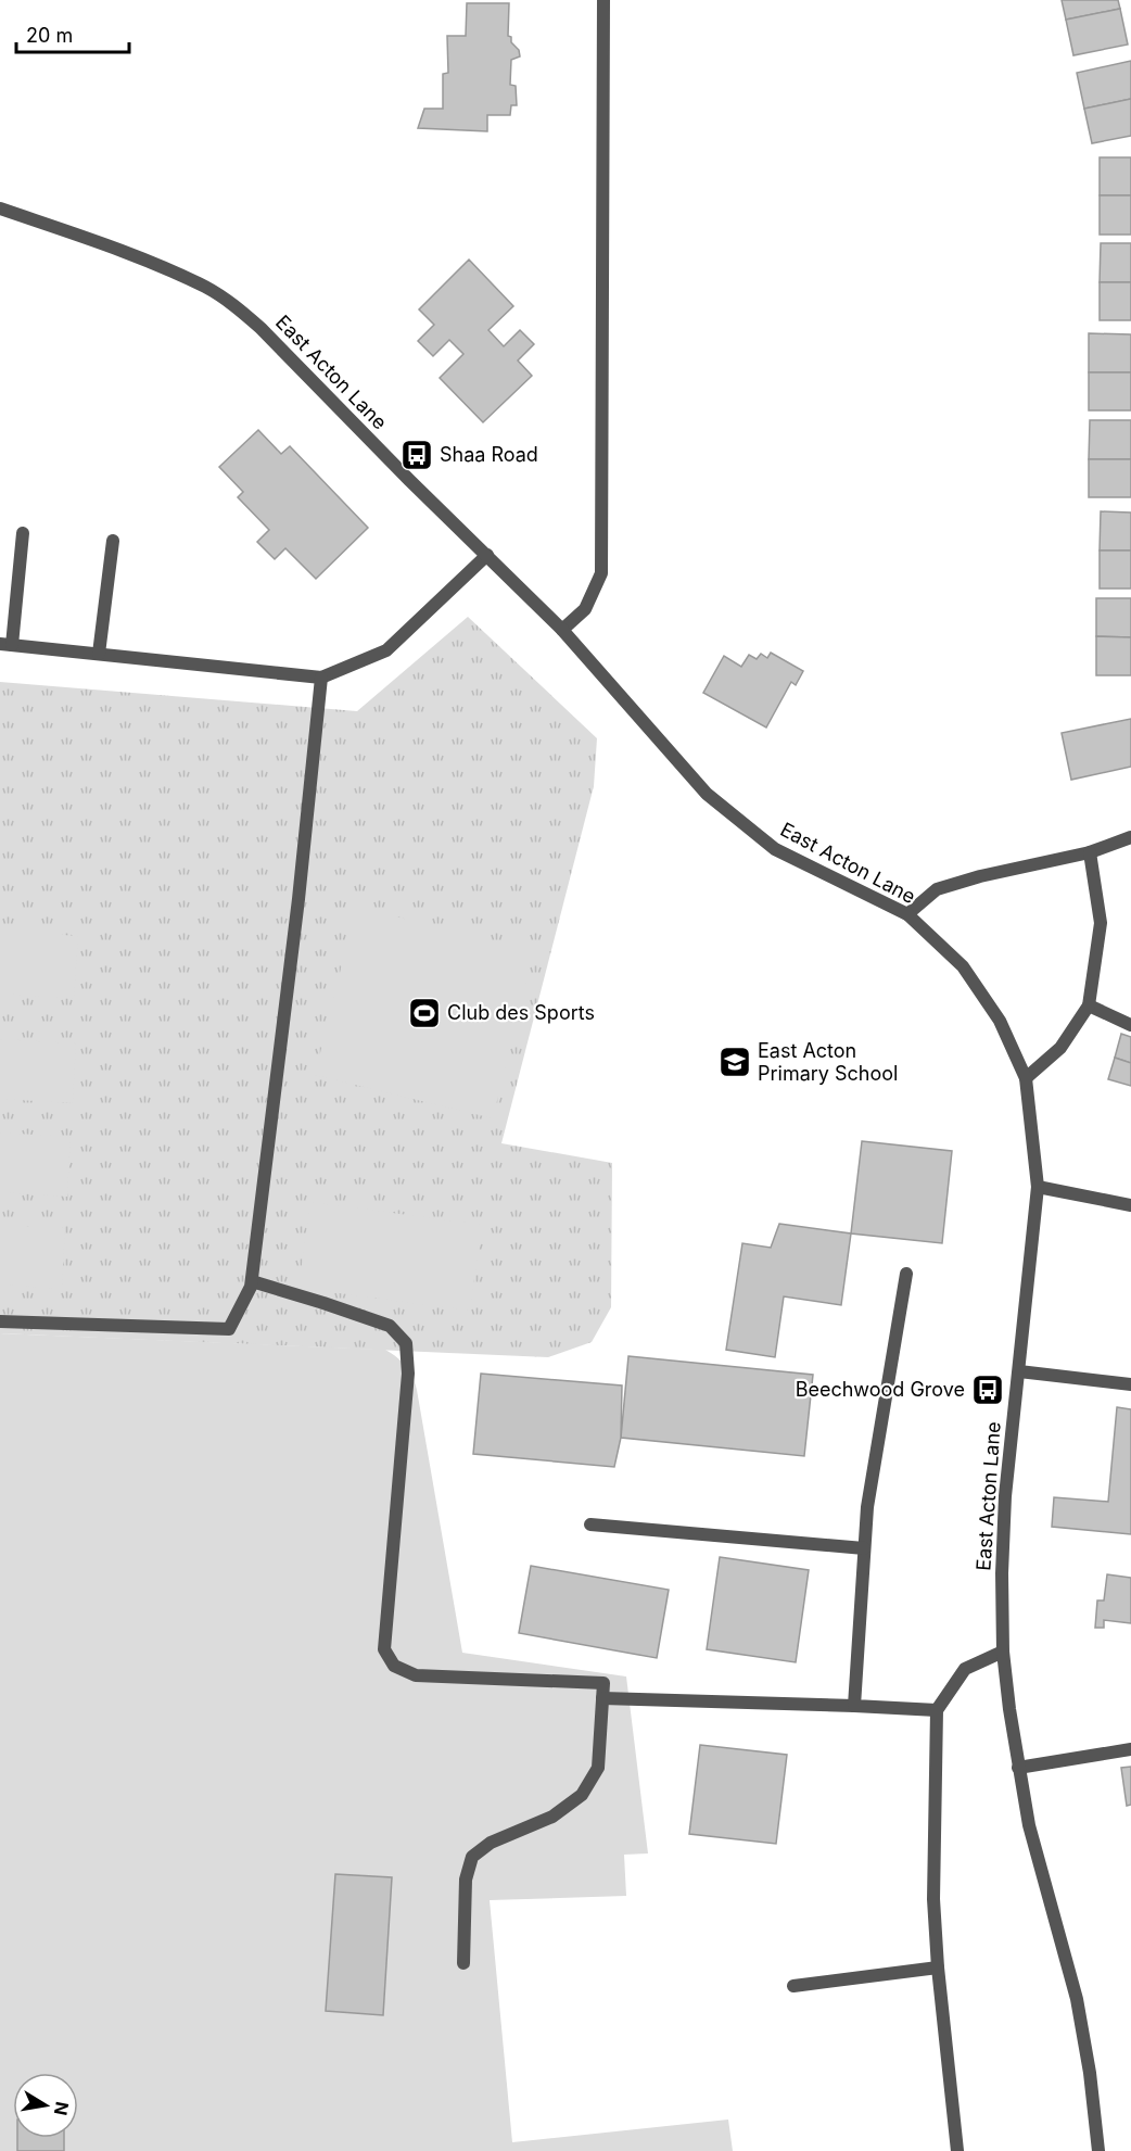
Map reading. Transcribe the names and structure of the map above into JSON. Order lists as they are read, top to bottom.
{
  "streets": {
    "street": ["East Acton Lane"]
  },
  "places": {
    "bus stop": ["Shaa Road", "Beechwood Grove"],
    "sports": ["Club des Sports"],
    "school or university": ["East Acton Primary School"]
  },
  "scale_bar": "20 m",
  "north": "right"
}
